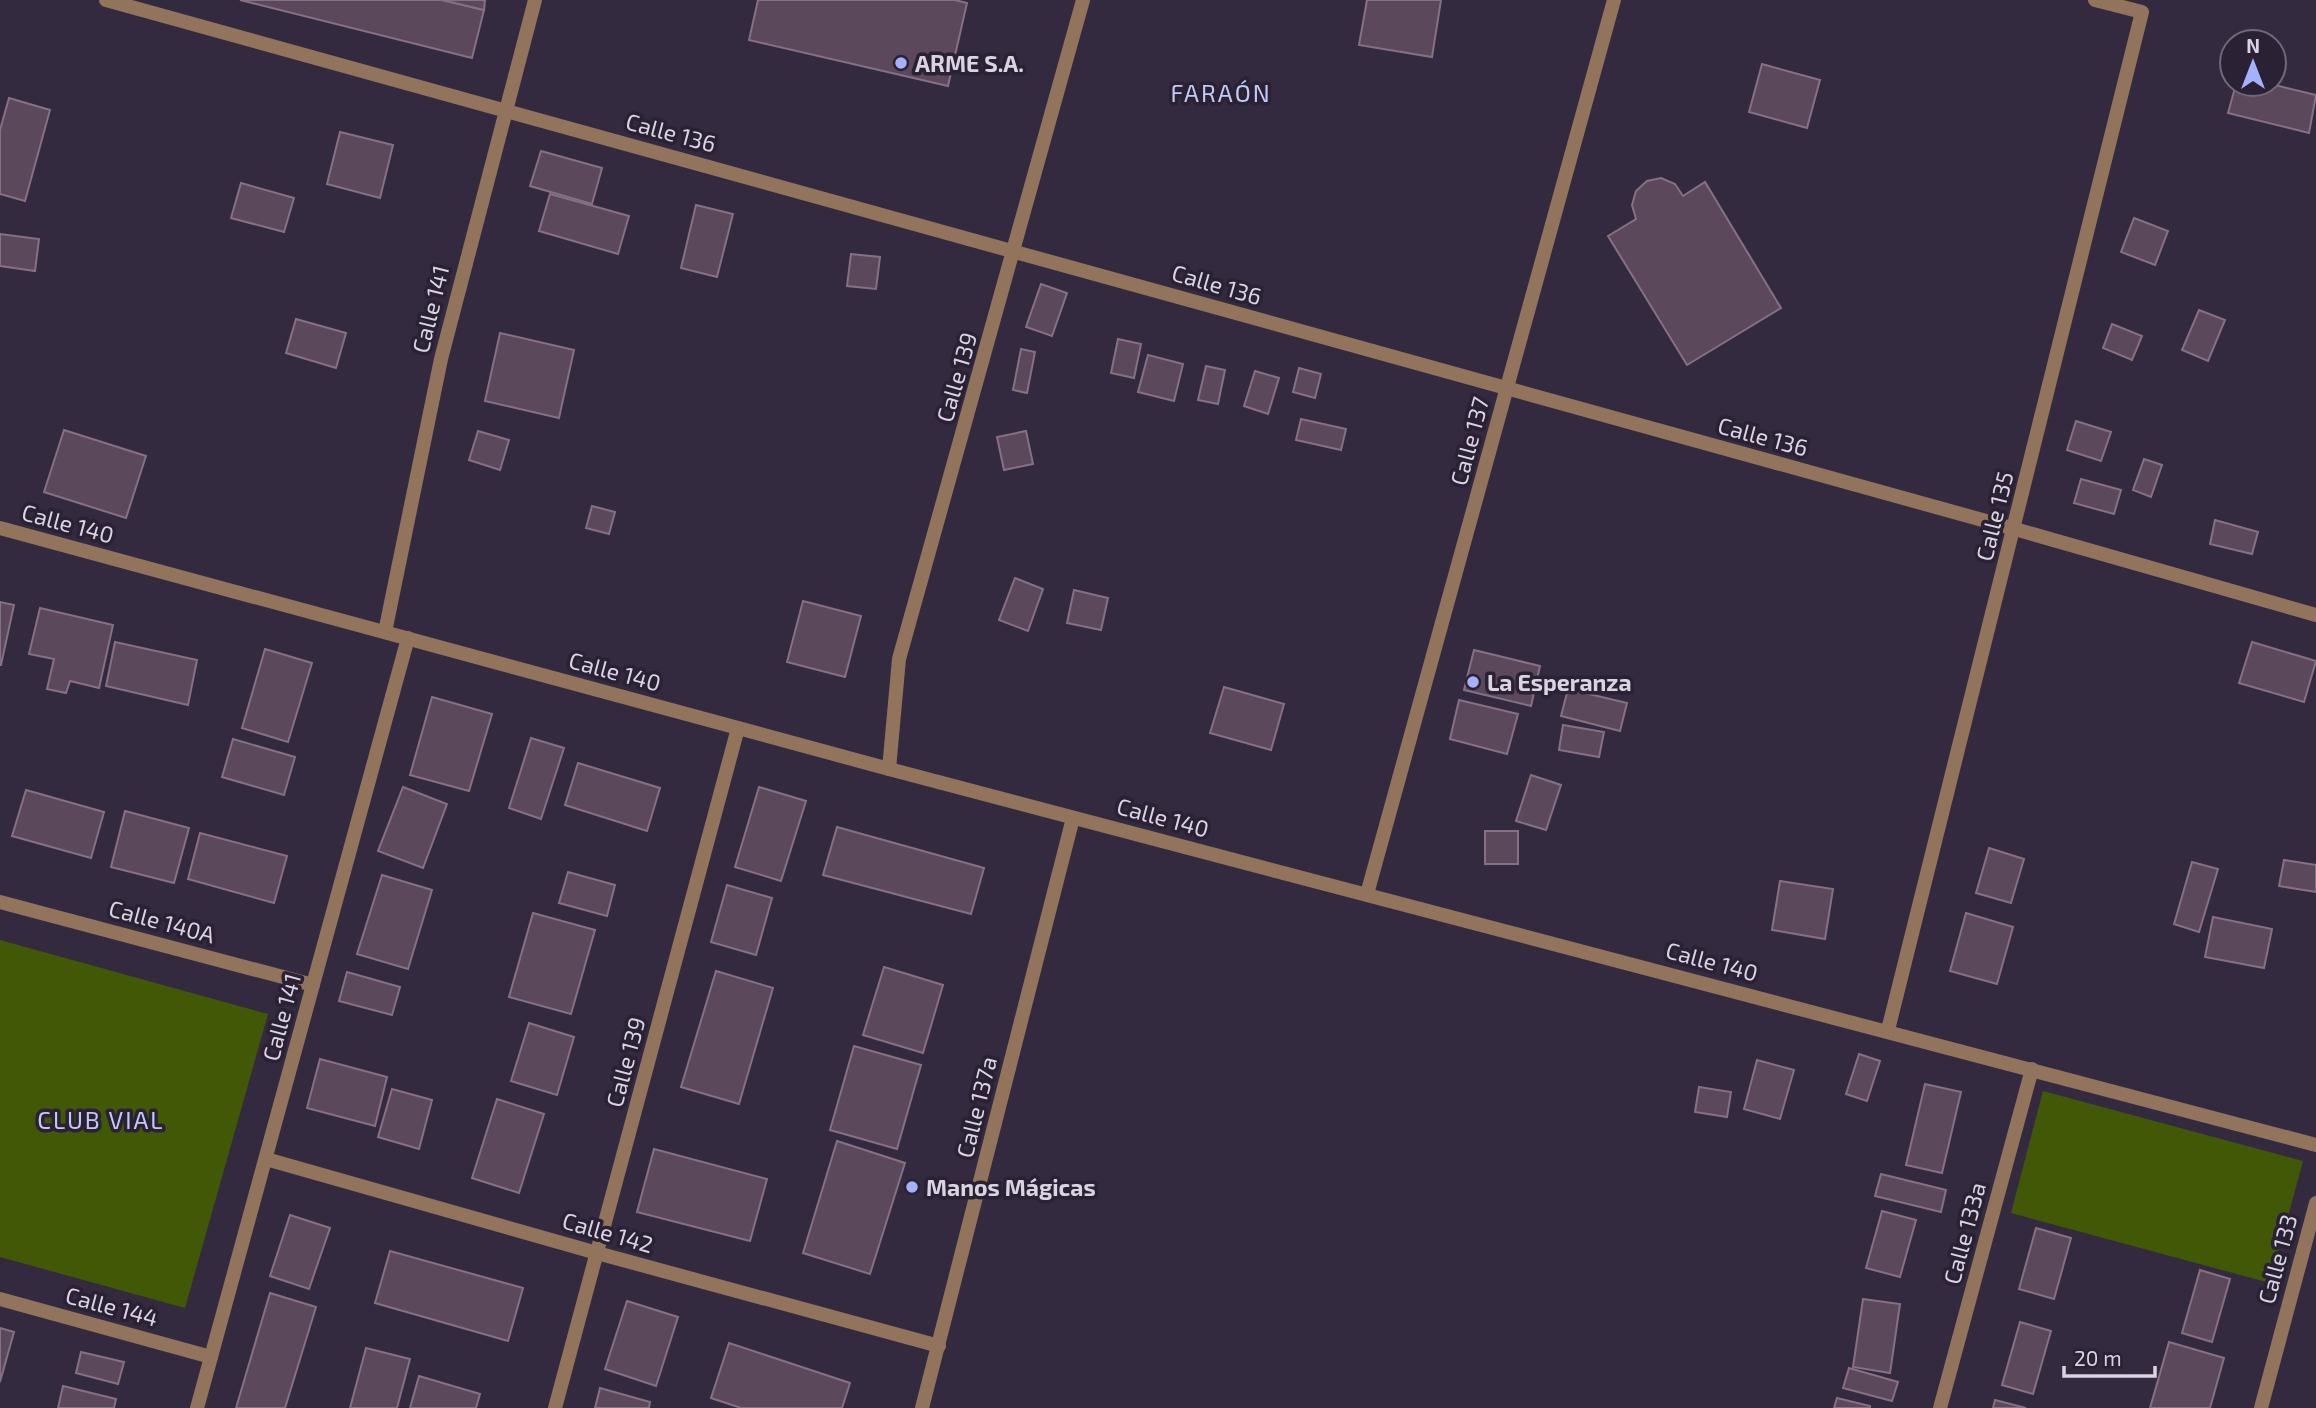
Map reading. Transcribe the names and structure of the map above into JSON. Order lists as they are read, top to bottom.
{
  "streets": {
    "street": [
      "Calle 136",
      "Calle 141",
      "Calle 139",
      "Calle 137",
      "Calle 135",
      "Calle 140",
      "Calle 140A",
      "Calle 137a",
      "Calle 142",
      "Calle 133a",
      "Calle 133",
      "Calle 144"
    ]
  },
  "crossings": [
    ["Calle 136", "Calle 141"],
    ["Calle 136", "Calle 139"],
    ["Calle 136", "Calle 137"],
    ["Calle 136", "Calle 135"],
    ["Calle 141", "Calle 140"],
    ["Calle 141", "Calle 140A"],
    ["Calle 141", "Calle 142"],
    ["Calle 141", "Calle 144"],
    ["Calle 139", "Calle 140"],
    ["Calle 139", "Calle 142"],
    ["Calle 137", "Calle 140"],
    ["Calle 135", "Calle 140"],
    ["Calle 140", "Calle 137a"],
    ["Calle 140", "Calle 133a"],
    ["Calle 137a", "Calle 142"]
  ],
  "districts": ["FARAÓN", "CLUB VIAL"],
  "places": ["ARME S.A.", "La Esperanza", "Manos Mágicas"],
  "scale_bar": "20 m",
  "north": "top"
}
